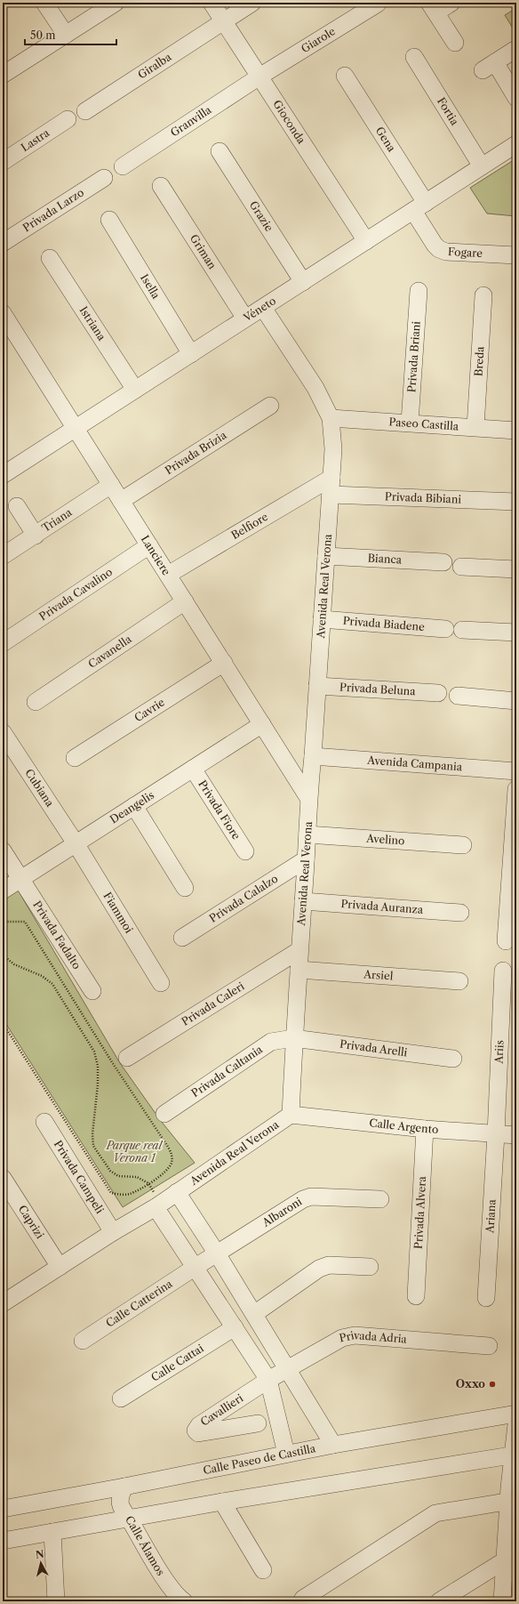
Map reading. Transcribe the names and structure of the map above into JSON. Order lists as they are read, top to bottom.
{
  "streets": {
    "street": [
      "Giarole",
      "Giralba",
      "Fortia",
      "Granvilla",
      "Gioconda",
      "Gena",
      "Lastra",
      "Privada Larzo",
      "Grazie",
      "Fogare",
      "Griman",
      "Isella",
      "Véneto",
      "Istriana",
      "Privada Briani",
      "Breda",
      "Paseo Castilla",
      "Privada Brizia",
      "Privada Bibiani",
      "Triana",
      "Belfiore",
      "Lanciere",
      "Bianca",
      "Avenida Real Verona",
      "Privada Cavalino",
      "Privada Biadene",
      "Cavanella",
      "Privada Beluna",
      "Cavrie",
      "Avenida Campania",
      "Cubiana",
      "Deangelis",
      "Privada Fiore",
      "Avelino",
      "Privada Calalzo",
      "Privada Auranza",
      "Fiammoi",
      "Privada Fadalto",
      "Arsiel",
      "Privada Caleri",
      "Privada Arelli",
      "Ariis",
      "Privada Caltania",
      "Calle Argento",
      "Privada Campeli",
      "Albaroni",
      "Privada Alvera",
      "Ariana",
      "Caprizi",
      "Calle Catterina",
      "Privada Adria",
      "Calle Cattai",
      "Cavallieri",
      "Calle Paseo de Castilla",
      "Calle Álamos"
    ]
  },
  "crossings": [
    ["Giarole", "Granvilla"],
    ["Giarole", "Gioconda"],
    ["Giralba", "Gioconda"],
    ["Fortia", "Véneto"],
    ["Granvilla", "Gioconda"],
    ["Gioconda", "Véneto"],
    ["Gena", "Fogare"],
    ["Gena", "Véneto"],
    ["Grazie", "Véneto"],
    ["Fogare", "Véneto"],
    ["Griman", "Véneto"],
    ["Isella", "Véneto"],
    ["Véneto", "Istriana"],
    ["Véneto", "Lanciere"],
    ["Véneto", "Avenida Real Verona"],
    ["Privada Briani", "Paseo Castilla"],
    ["Breda", "Paseo Castilla"],
    ["Paseo Castilla", "Avenida Real Verona"],
    ["Privada Brizia", "Lanciere"],
    ["Privada Bibiani", "Avenida Real Verona"],
    ["Triana", "Lanciere"],
    ["Belfiore", "Lanciere"],
    ["Belfiore", "Avenida Real Verona"],
    ["Lanciere", "Avenida Real Verona"],
    ["Lanciere", "Privada Cavalino"],
    ["Lanciere", "Cavanella"],
    ["Lanciere", "Cavrie"],
    ["Lanciere", "Deangelis"],
    ["Bianca", "Avenida Real Verona"],
    ["Avenida Real Verona", "Privada Biadene"],
    ["Avenida Real Verona", "Privada Beluna"],
    ["Avenida Real Verona", "Avenida Campania"],
    ["Avenida Real Verona", "Avelino"],
    ["Avenida Real Verona", "Privada Calalzo"],
    ["Avenida Real Verona", "Privada Auranza"],
    ["Avenida Real Verona", "Arsiel"],
    ["Avenida Real Verona", "Privada Caleri"],
    ["Avenida Real Verona", "Privada Arelli"],
    ["Avenida Real Verona", "Privada Caltania"],
    ["Avenida Real Verona", "Calle Argento"],
    ["Avenida Real Verona", "Privada Campeli"],
    ["Avenida Real Verona", "Caprizi"],
    ["Cubiana", "Deangelis"],
    ["Cubiana", "Fiammoi"],
    ["Deangelis", "Privada Fiore"],
    ["Deangelis", "Fiammoi"],
    ["Deangelis", "Privada Fadalto"],
    ["Privada Arelli", "Privada Caltania"],
    ["Ariis", "Calle Argento"],
    ["Ariis", "Ariana"],
    ["Calle Argento", "Privada Alvera"],
    ["Calle Argento", "Ariana"],
    ["Albaroni", "Calle Catterina"],
    ["Privada Adria", "Cavallieri"],
    ["Calle Paseo de Castilla", "Calle Álamos"]
  ],
  "parks": ["Parque real Verona 1"],
  "places": ["Oxxo"],
  "scale_bar": "50 m",
  "north": "top"
}
